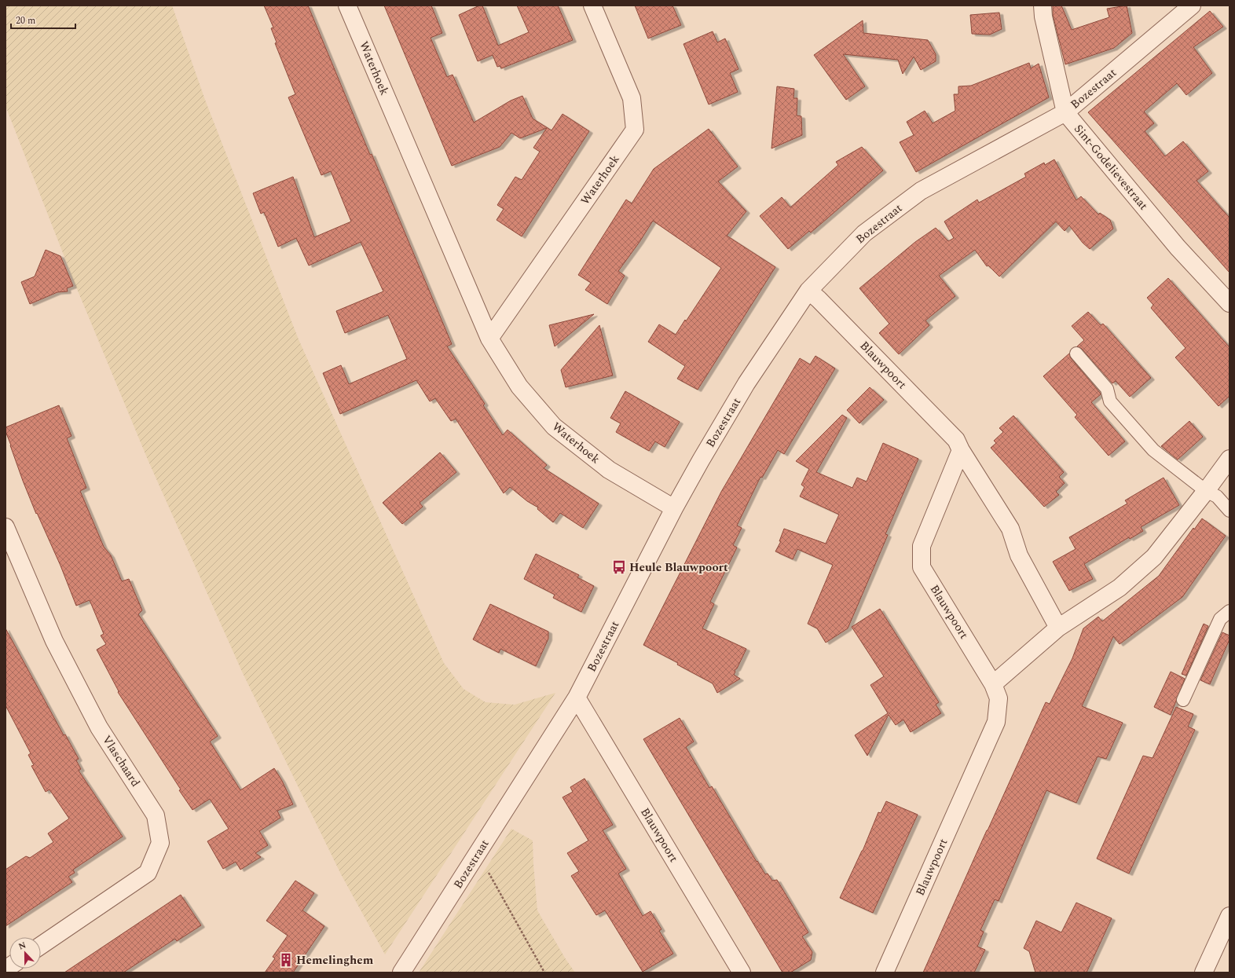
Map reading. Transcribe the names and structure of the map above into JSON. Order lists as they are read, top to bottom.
{
  "streets": {
    "street": [
      "Waterhoek",
      "Bozestraat",
      "Sint-Godelievestraat",
      "Blauwpoort",
      "Vlaschaard"
    ]
  },
  "crossings": [
    ["Waterhoek", "Bozestraat"],
    ["Bozestraat", "Sint-Godelievestraat"],
    ["Bozestraat", "Blauwpoort"]
  ],
  "places": {
    "bus stop": ["Heule Blauwpoort"],
    "building": ["Hemelinghem"]
  },
  "scale_bar": "20 m",
  "north": "top"
}
